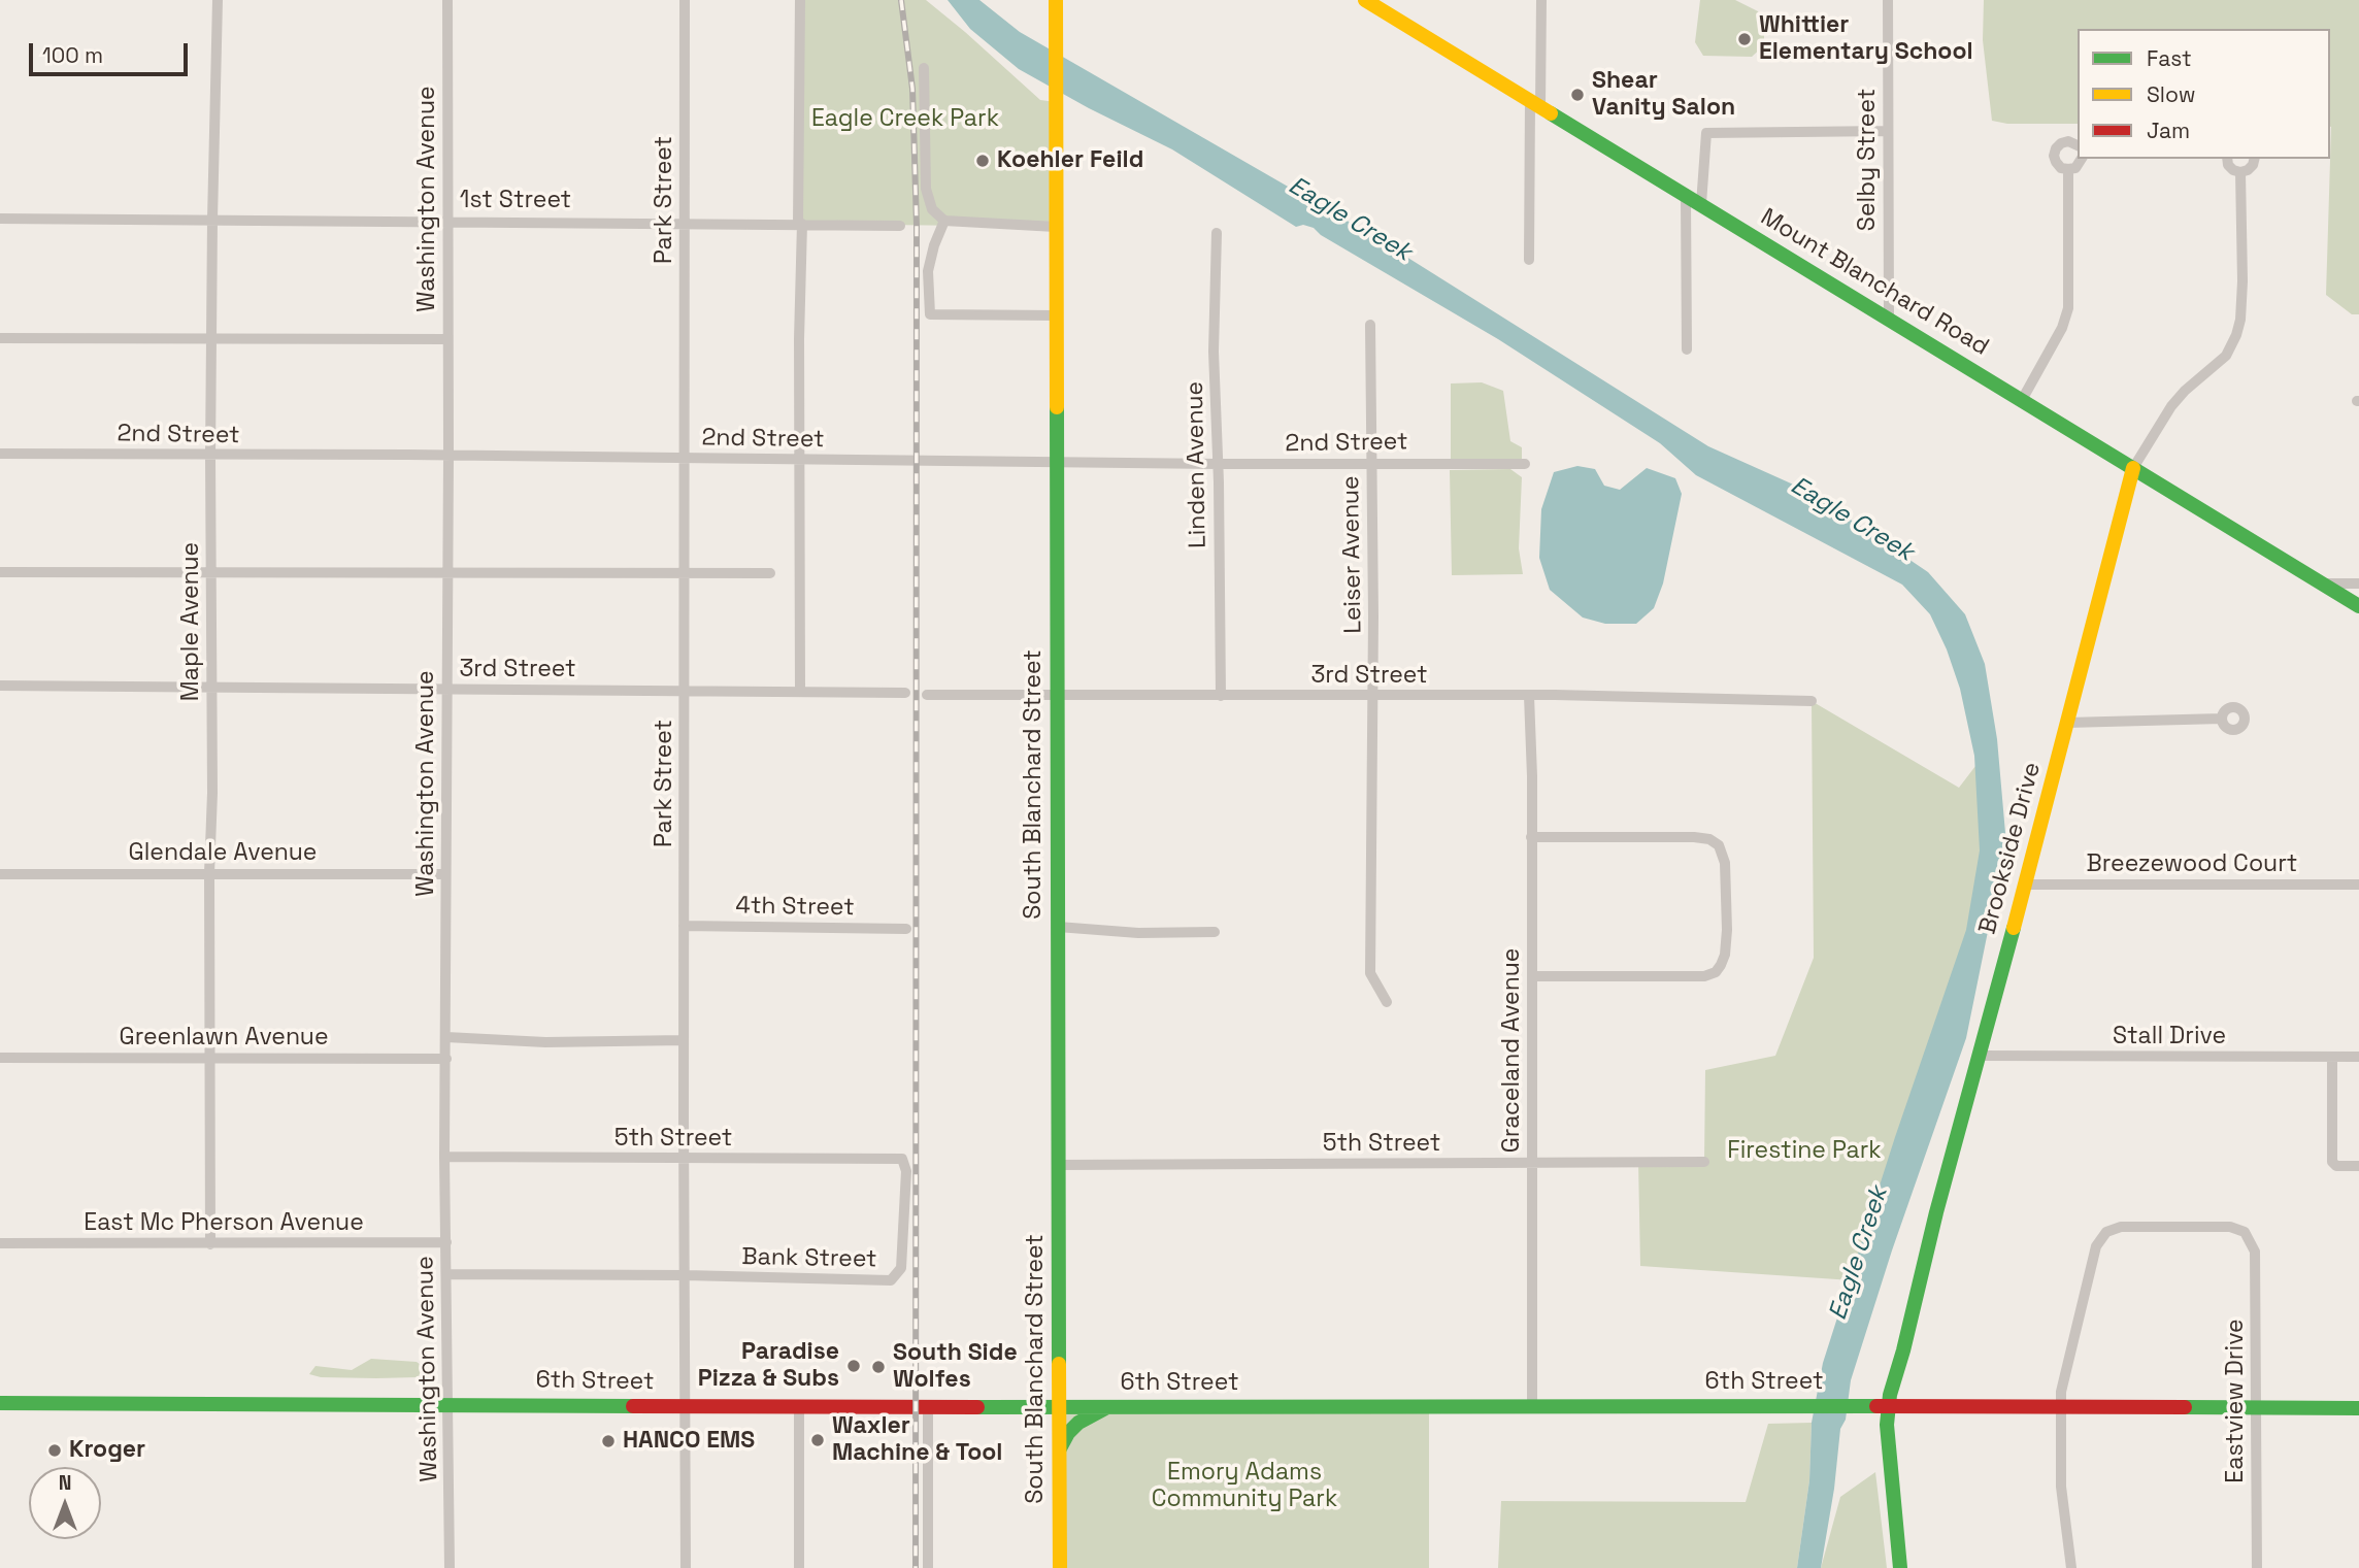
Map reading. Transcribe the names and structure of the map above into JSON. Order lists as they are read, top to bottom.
{
  "streets": {
    "street": [
      "Selby Street",
      "Washington Avenue",
      "Park Street",
      "1st Street",
      "Mount Blanchard Road",
      "2nd Street",
      "Linden Avenue",
      "Leiser Avenue",
      "Maple Avenue",
      "3rd Street",
      "South Blanchard Street",
      "Brookside Drive",
      "Glendale Avenue",
      "Breezewood Court",
      "4th Street",
      "Stall Drive",
      "Greenlawn Avenue",
      "Graceland Avenue",
      "5th Street",
      "East Mc Pherson Avenue",
      "Bank Street",
      "6th Street",
      "Eastview Drive"
    ]
  },
  "crossings": [
    ["Selby Street", "Mount Blanchard Road"],
    ["Washington Avenue", "1st Street"],
    ["Washington Avenue", "2nd Street"],
    ["Washington Avenue", "3rd Street"],
    ["Washington Avenue", "Glendale Avenue"],
    ["Washington Avenue", "Greenlawn Avenue"],
    ["Washington Avenue", "5th Street"],
    ["Washington Avenue", "East Mc Pherson Avenue"],
    ["Washington Avenue", "6th Street"],
    ["Park Street", "1st Street"],
    ["Park Street", "2nd Street"],
    ["Park Street", "3rd Street"],
    ["Park Street", "4th Street"],
    ["Park Street", "5th Street"],
    ["Park Street", "Bank Street"],
    ["Park Street", "6th Street"],
    ["1st Street", "Maple Avenue"],
    ["Mount Blanchard Road", "Brookside Drive"],
    ["2nd Street", "Linden Avenue"],
    ["2nd Street", "Leiser Avenue"],
    ["2nd Street", "Maple Avenue"],
    ["2nd Street", "South Blanchard Street"],
    ["Linden Avenue", "3rd Street"],
    ["Leiser Avenue", "3rd Street"],
    ["Maple Avenue", "3rd Street"],
    ["Maple Avenue", "Glendale Avenue"],
    ["Maple Avenue", "Greenlawn Avenue"],
    ["Maple Avenue", "East Mc Pherson Avenue"],
    ["3rd Street", "South Blanchard Street"],
    ["3rd Street", "Graceland Avenue"],
    ["South Blanchard Street", "5th Street"],
    ["South Blanchard Street", "6th Street"],
    ["Brookside Drive", "Breezewood Court"],
    ["Brookside Drive", "Stall Drive"],
    ["Brookside Drive", "6th Street"],
    ["Graceland Avenue", "5th Street"],
    ["Graceland Avenue", "6th Street"],
    ["5th Street", "Bank Street"],
    ["6th Street", "Eastview Drive"]
  ],
  "water": ["Eagle Creek"],
  "parks": ["Eagle Creek Park", "Firestine Park", "Emory Adams Community Park"],
  "places": [
    "Whittier Elementary School",
    "Shear Vanity Salon",
    "Koehler Feild",
    "Paradise Pizza & Subs",
    "South Side Wolfes",
    "Waxler Machine & Tool",
    "HANCO EMS",
    "Kroger"
  ],
  "legend": ["Fast", "Slow", "Jam"],
  "scale_bar": "100 m",
  "north": "top"
}
